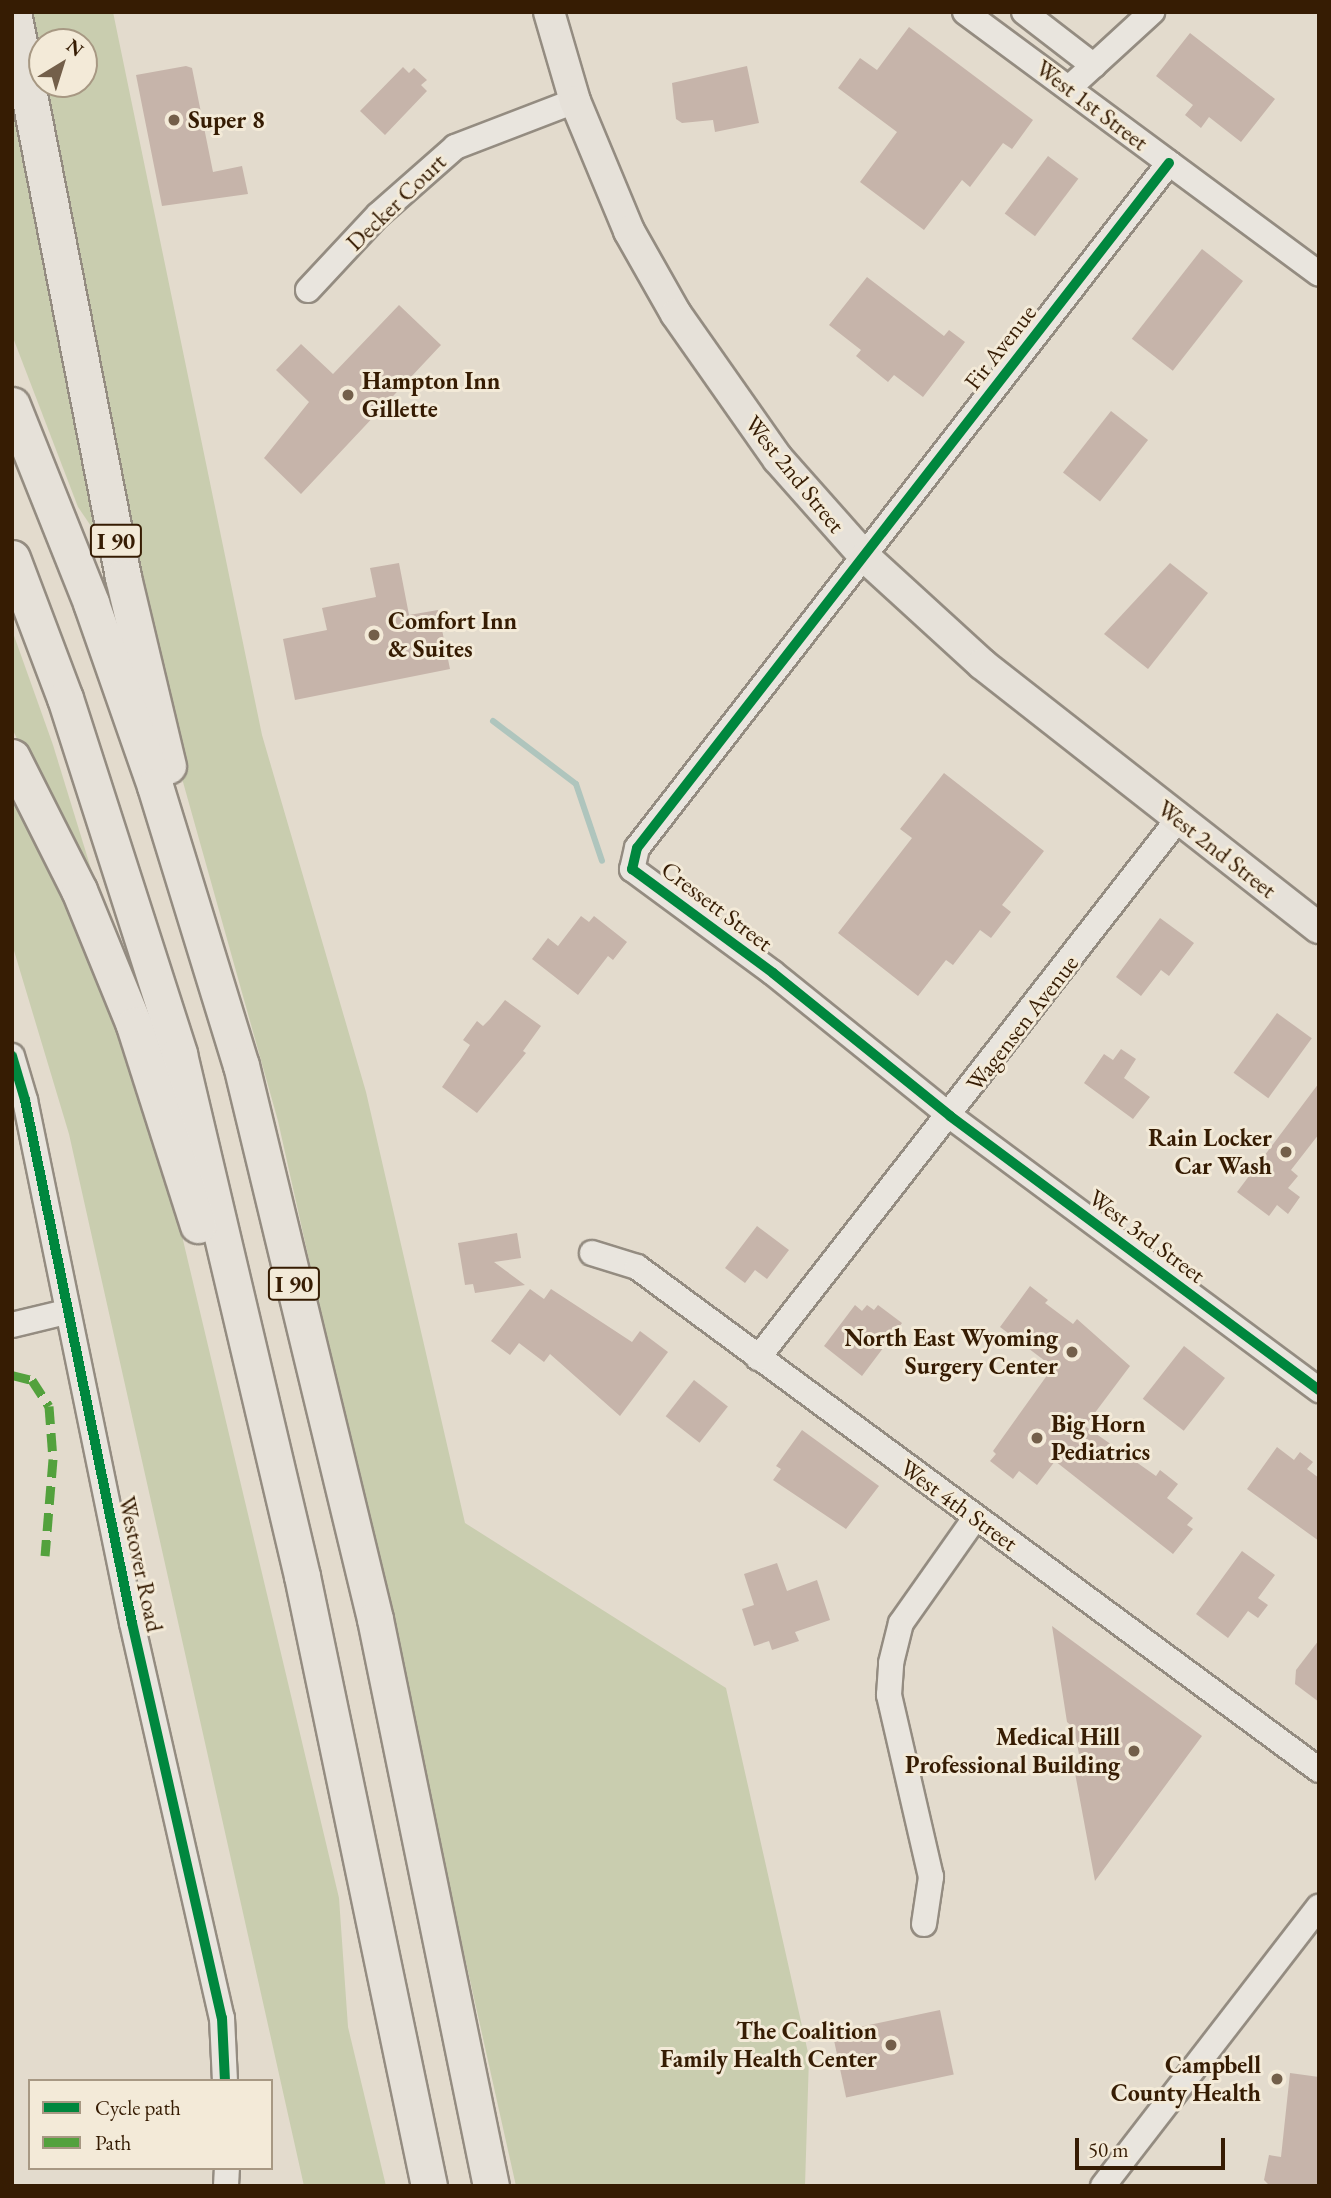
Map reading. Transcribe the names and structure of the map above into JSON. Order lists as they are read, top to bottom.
{
  "streets": {
    "highway": ["I 90"],
    "main road": ["West 2nd Street"],
    "street": [
      "West 1st Street",
      "Decker Court",
      "Fir Avenue",
      "Cressett Street",
      "Wagensen Avenue",
      "West 3rd Street",
      "West 4th Street",
      "Westover Road"
    ]
  },
  "crossings": [
    ["West 1st Street", "Fir Avenue"],
    ["Decker Court", "West 2nd Street"],
    ["Fir Avenue", "West 2nd Street"],
    ["Fir Avenue", "Cressett Street"],
    ["West 2nd Street", "Cressett Street"],
    ["West 2nd Street", "Wagensen Avenue"],
    ["Cressett Street", "Wagensen Avenue"],
    ["Cressett Street", "West 3rd Street"],
    ["Wagensen Avenue", "West 3rd Street"],
    ["Wagensen Avenue", "West 4th Street"]
  ],
  "places": [
    "Super 8",
    "Hampton Inn Gillette",
    "Comfort Inn & Suites",
    "Rain Locker Car Wash",
    "North East Wyoming Surgery Center",
    "Big Horn Pediatrics",
    "Medical Hill Professional Building",
    "The Coalition Family Health Center",
    "Campbell County Health"
  ],
  "legend": ["Cycle path", "Path"],
  "scale_bar": "50 m",
  "north": "top right"
}
